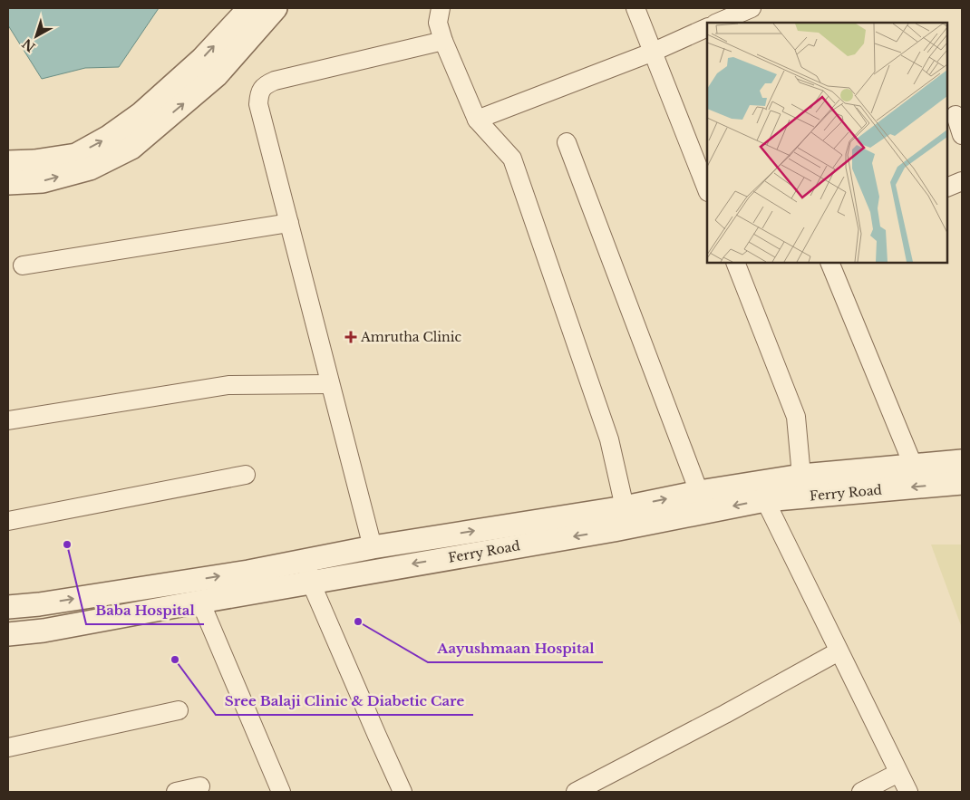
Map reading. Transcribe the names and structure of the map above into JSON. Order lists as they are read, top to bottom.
{
  "streets": {
    "street": ["Ferry Road"]
  },
  "places": {
    "health": ["Amrutha Clinic"],
    "other": ["Baba Hospital", "Aayushmaan Hospital", "Sree Balaji Clinic & Diabetic Care"]
  },
  "north": "bottom left"
}
